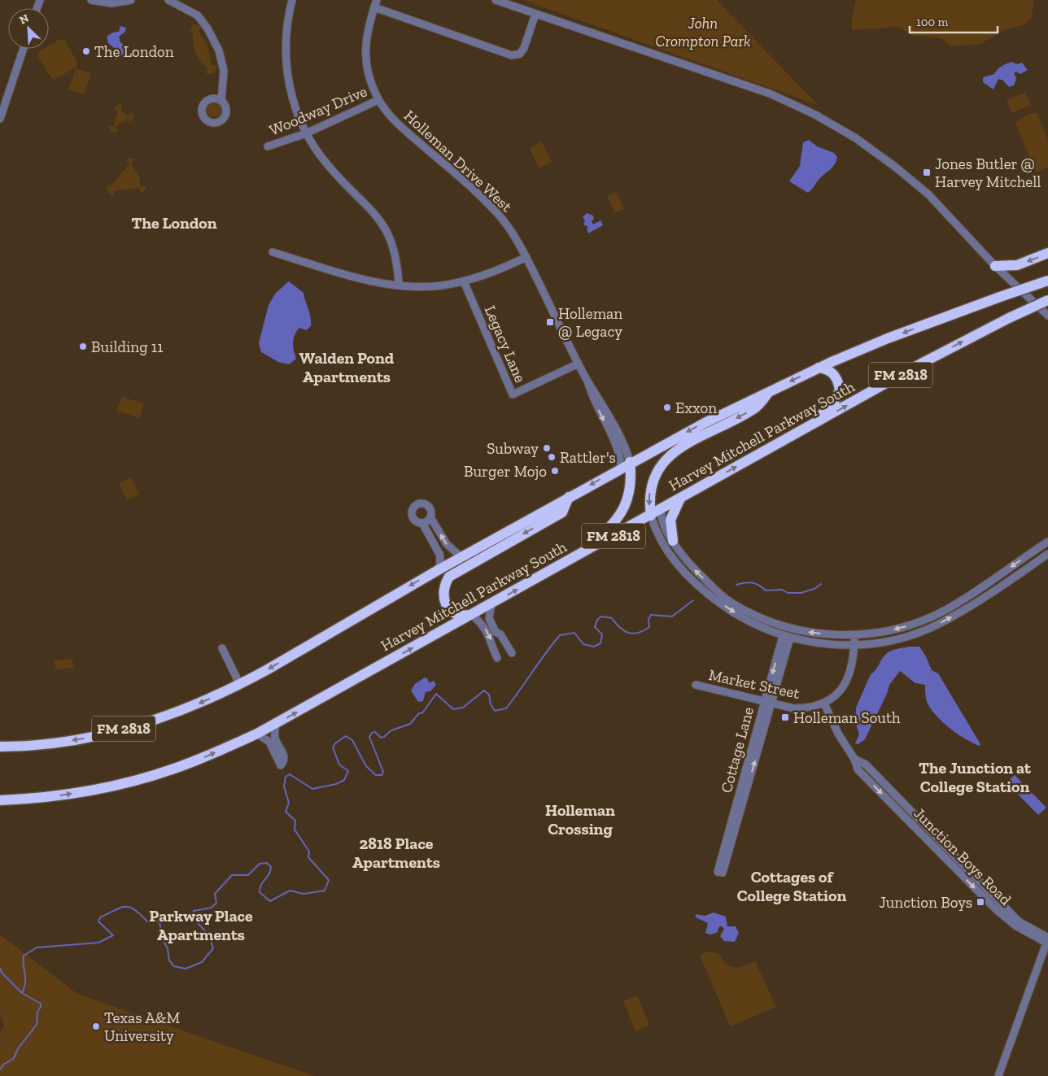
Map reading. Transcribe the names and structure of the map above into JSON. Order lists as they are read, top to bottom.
{
  "streets": {
    "highway": ["FM 2818", "Harvey Mitchell Parkway South"],
    "street": [
      "Woodway Drive",
      "Holleman Drive West",
      "Legacy Lane",
      "Market Street",
      "Cottage Lane",
      "Junction Boys Road"
    ]
  },
  "crossings": [
    ["Woodway Drive", "Holleman Drive West"],
    ["Holleman Drive West", "Legacy Lane"],
    ["Holleman Drive West", "Harvey Mitchell Parkway South"],
    ["Market Street", "Cottage Lane"],
    ["Market Street", "Junction Boys Road"]
  ],
  "districts": [
    "The London",
    "Walden Pond Apartments",
    "The Junction at College Station",
    "Holleman Crossing",
    "2818 Place Apartments",
    "Cottages of College Station",
    "Parkway Place Apartments"
  ],
  "parks": ["John Crompton Park"],
  "places": {
    "other": [
      "The London",
      "Building 11",
      "Exxon",
      "Subway",
      "Rattler's",
      "Burger Mojo",
      "Texas A&M University"
    ],
    "transit": [
      "Jones Butler @ Harvey Mitchell",
      "Holleman @ Legacy",
      "Holleman South",
      "Junction Boys"
    ]
  },
  "scale_bar": "100 m",
  "north": "top left"
}
